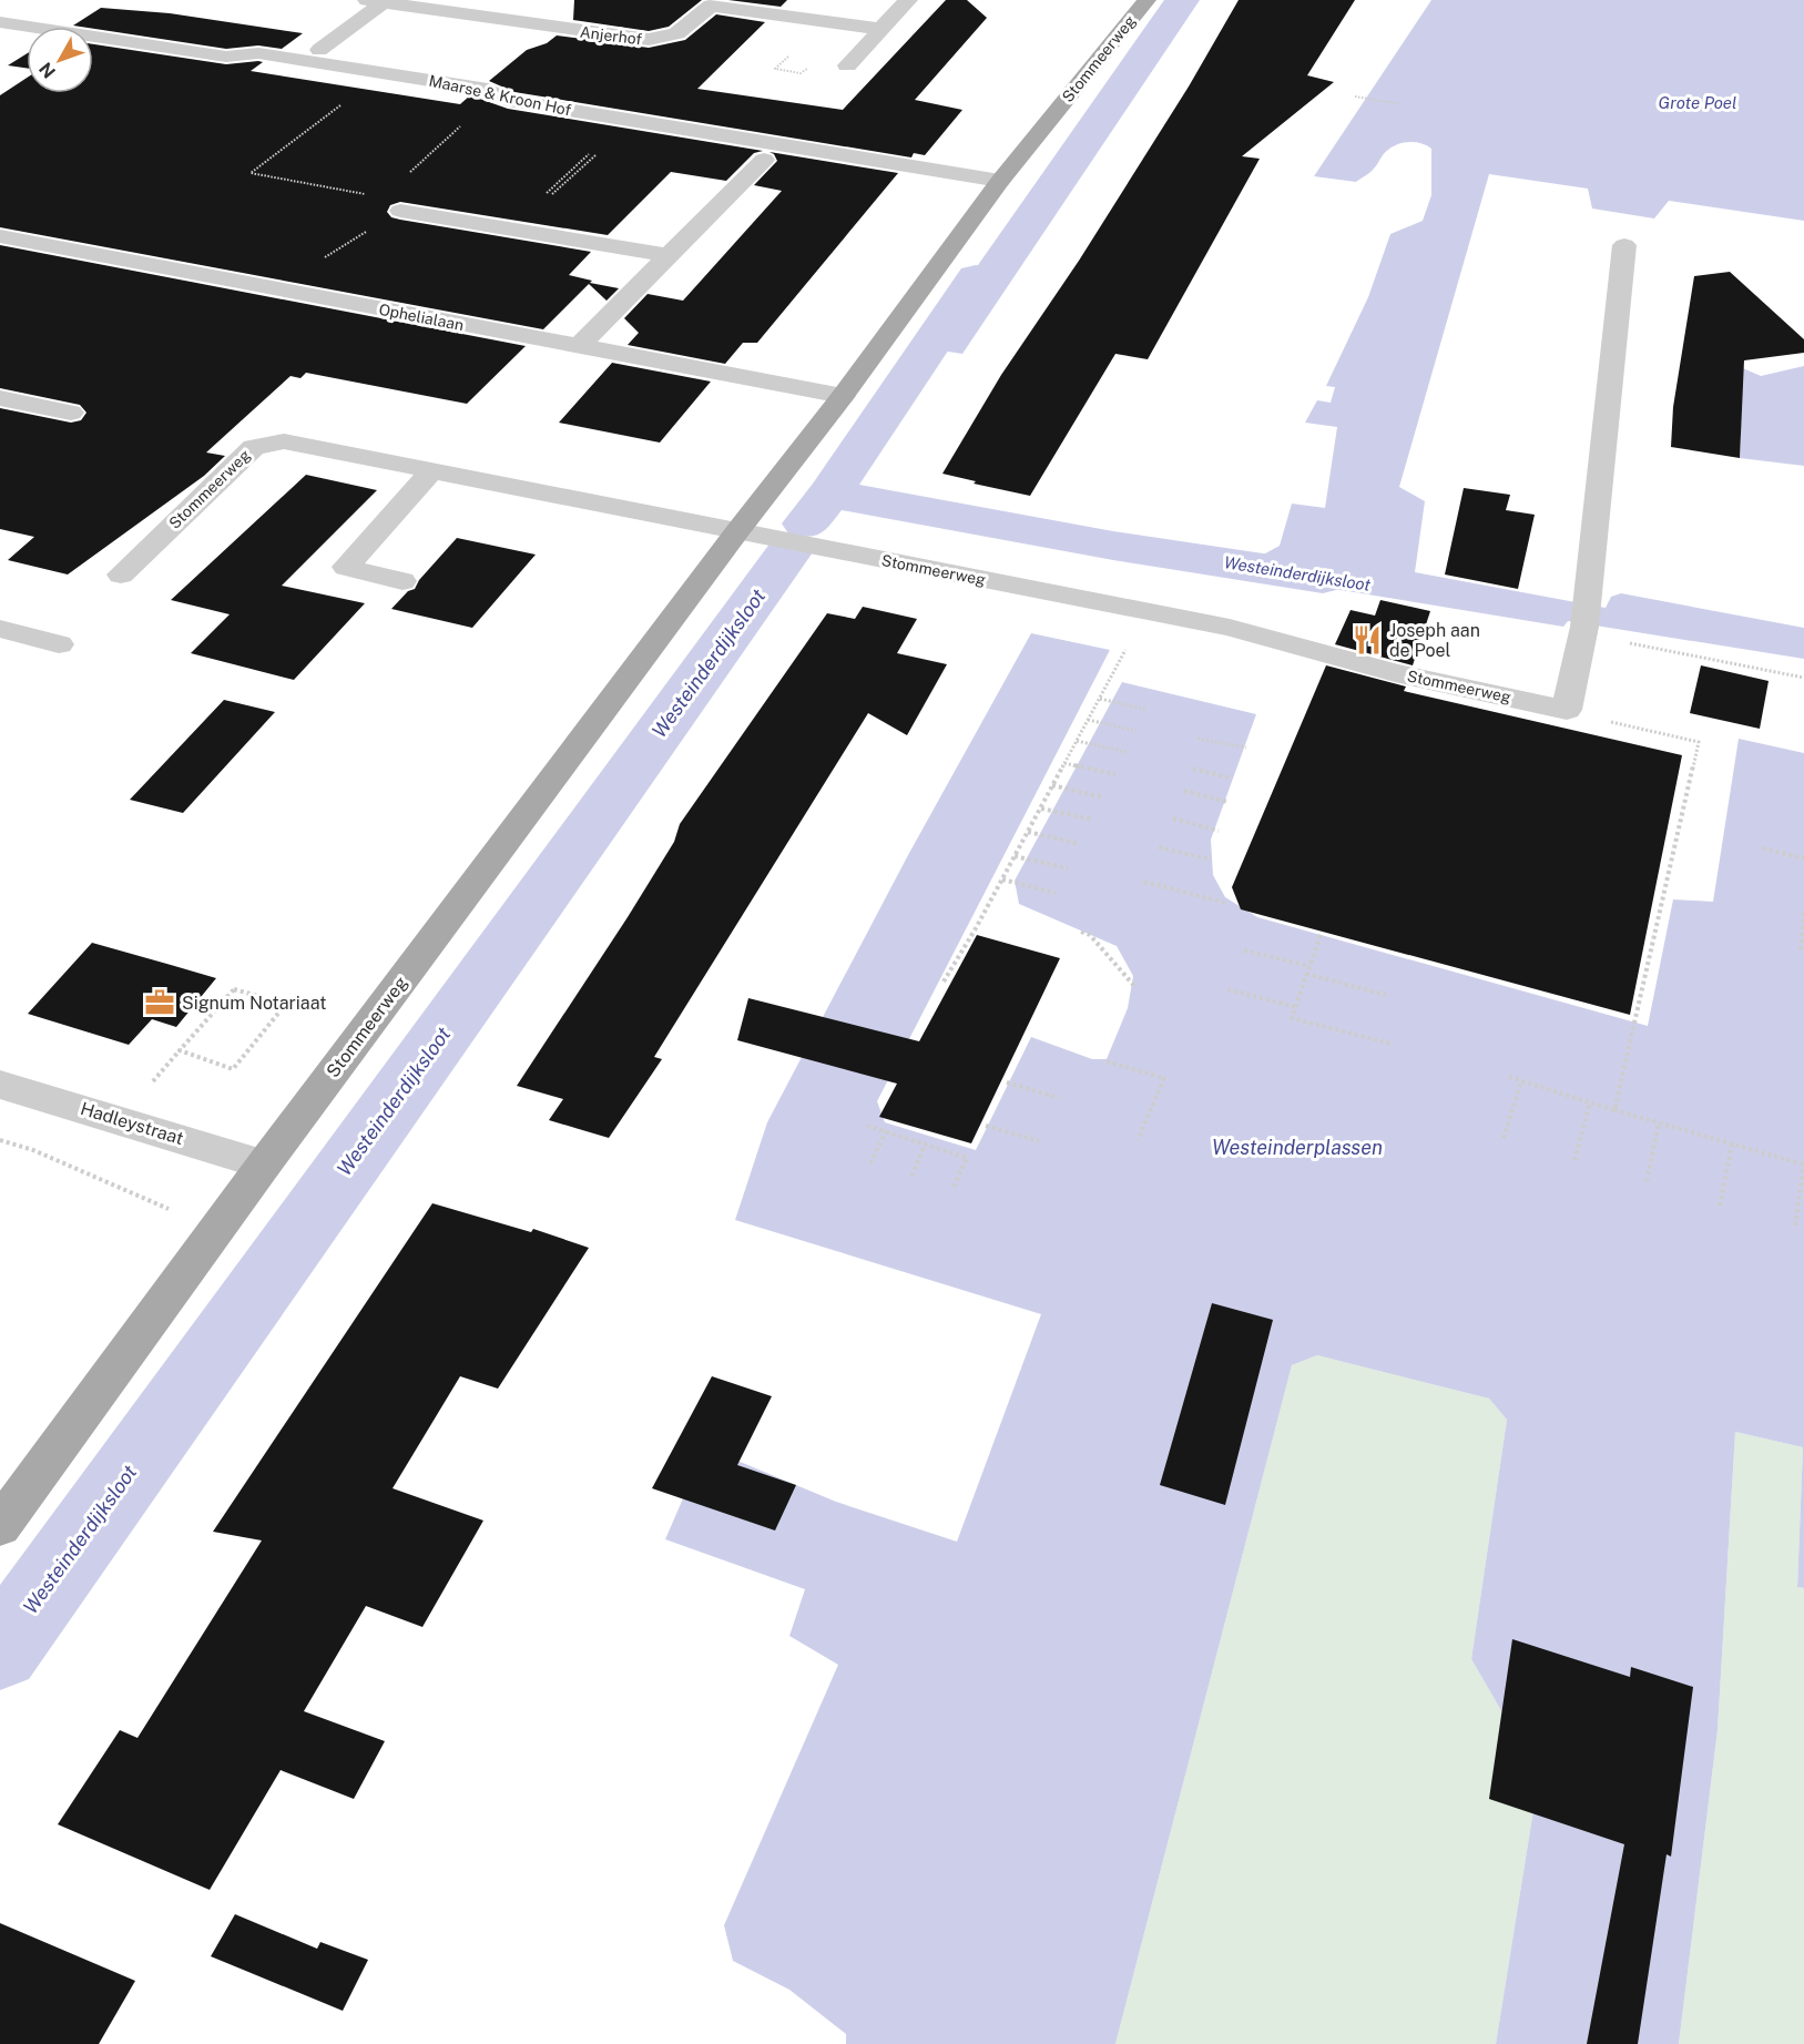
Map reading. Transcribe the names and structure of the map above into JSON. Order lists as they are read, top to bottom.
{
  "streets": {
    "main road": ["Stommeerweg"],
    "street": [
      "Anjerhof",
      "Maarse & Kroon Hof",
      "Ophelialaan",
      "Hadleystraat"
    ]
  },
  "crossings": [
    ["Stommeerweg", "Maarse & Kroon Hof"],
    ["Stommeerweg", "Ophelialaan"],
    ["Stommeerweg", "Hadleystraat"]
  ],
  "water": ["Grote Poel", "Westeinderdijksloot", "Westeinderplassen"],
  "places": {
    "restaurant": ["Joseph aan de Poel"],
    "office": ["Signum Notariaat"]
  },
  "north": "bottom left"
}
